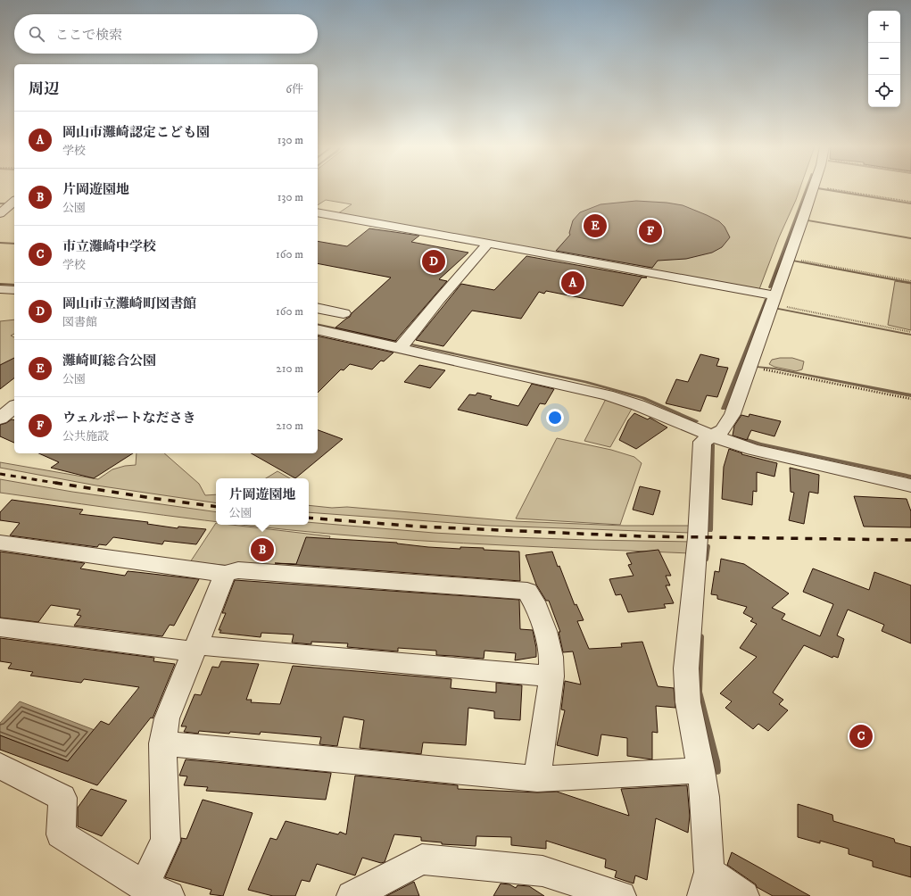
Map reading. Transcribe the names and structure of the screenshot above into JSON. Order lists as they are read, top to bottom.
{
  "page": {
    "map_buttons": ["+", "−"],
    "search": "ここで検索",
    "heading": ["周辺", "6件"],
    "list": [
      {
        "mark": "A",
        "name": "岡山市灘崎認定こども園",
        "note": "学校",
        "value": "130 m"
      },
      {
        "mark": "B",
        "name": "片岡遊園地",
        "note": "公園",
        "value": "130 m"
      },
      {
        "mark": "C",
        "name": "市立灘崎中学校",
        "note": "学校",
        "value": "160 m"
      },
      {
        "mark": "D",
        "name": "岡山市立灘崎町図書館",
        "note": "図書館",
        "value": "160 m"
      },
      {
        "mark": "E",
        "name": "灘崎町総合公園",
        "note": "公園",
        "value": "210 m"
      },
      {
        "mark": "F",
        "name": "ウェルポートなださき",
        "note": "公共施設",
        "value": "210 m"
      }
    ],
    "pins": [
      "E",
      "F",
      "D",
      "A",
      "B",
      "C"
    ],
    "popup": ["片岡遊園地", "公園"]
  }
}
